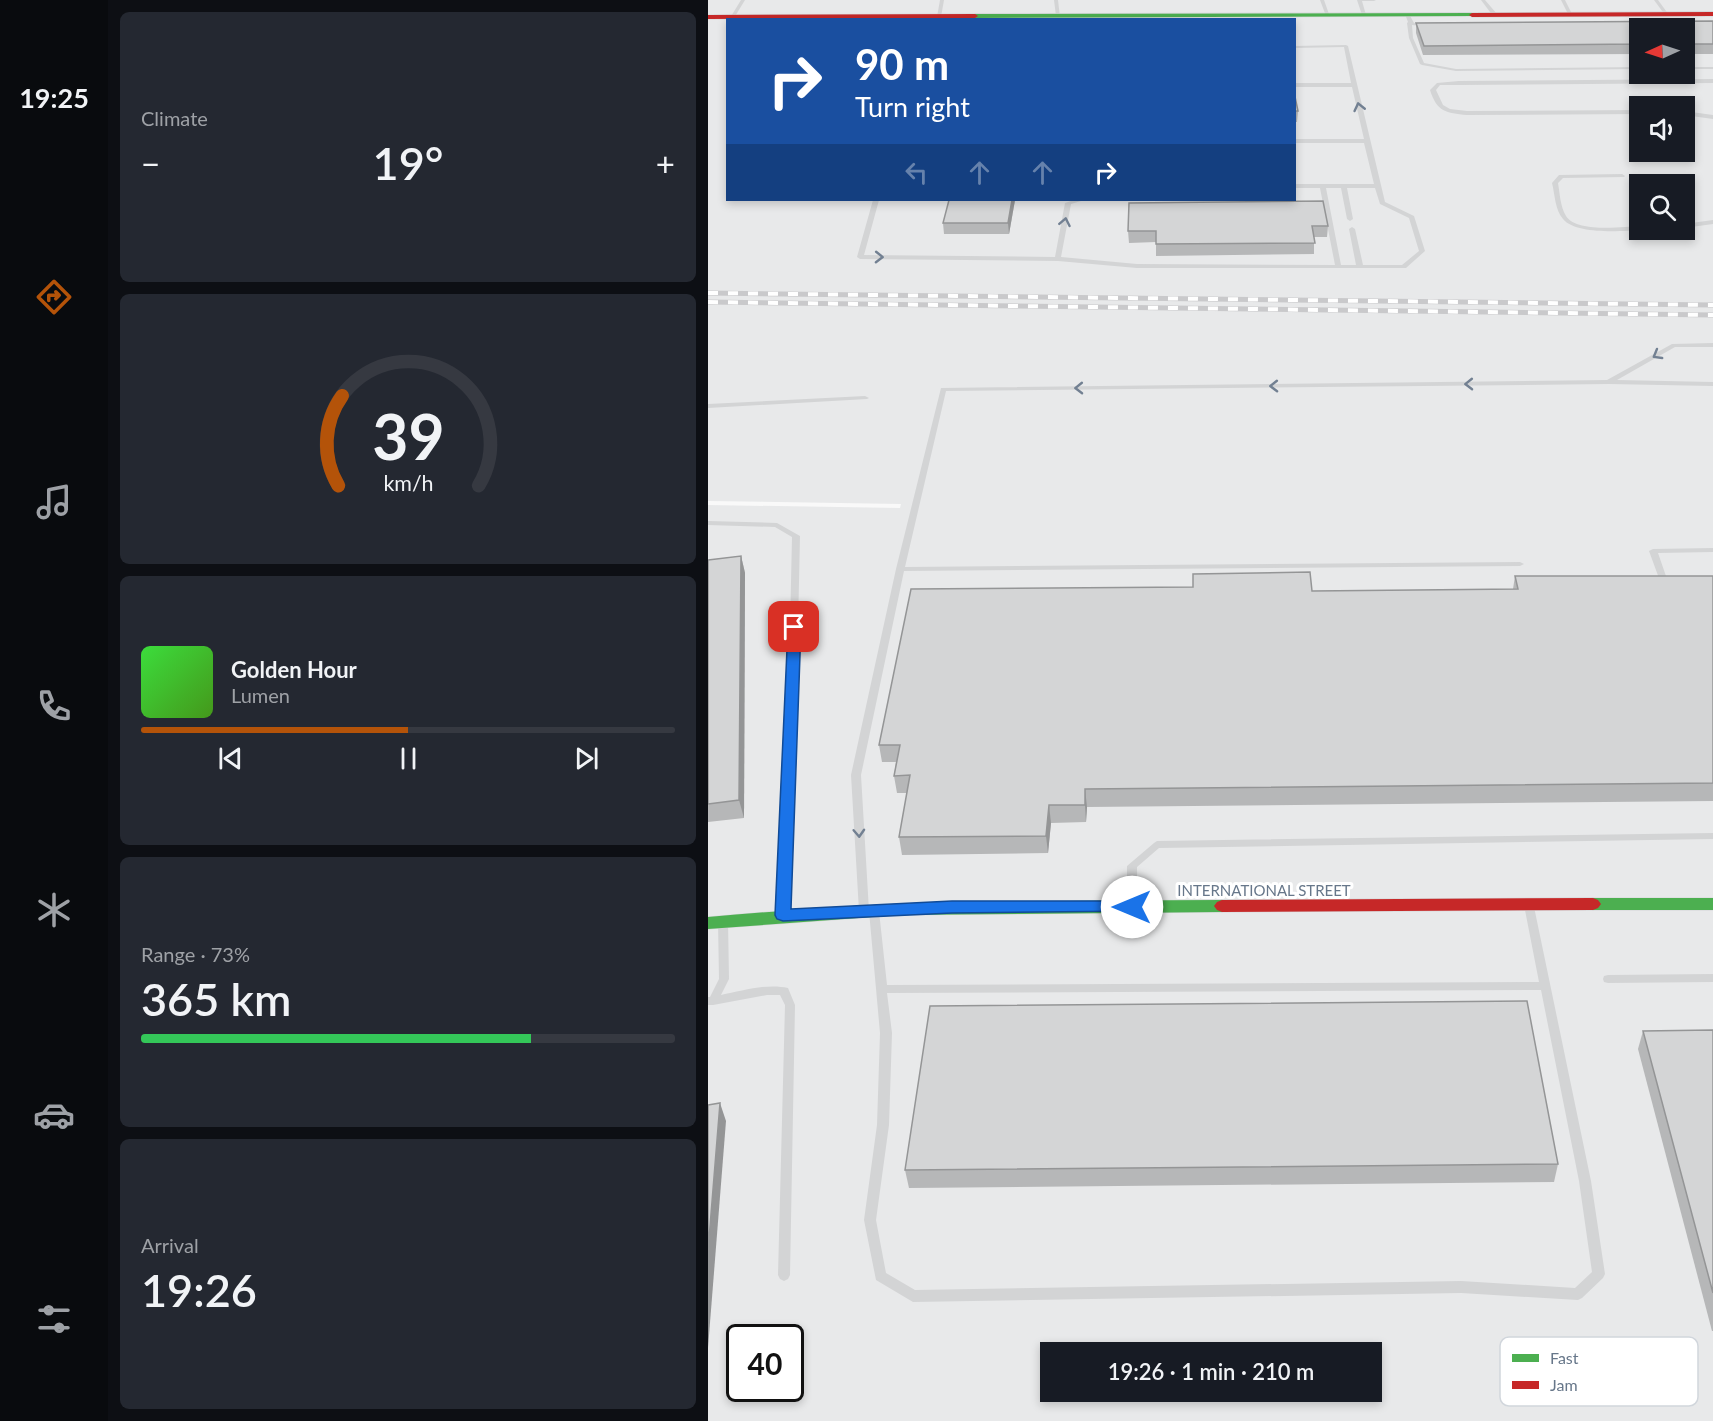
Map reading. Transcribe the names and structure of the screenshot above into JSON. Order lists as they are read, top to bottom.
{
  "streets": {
    "street": ["INTERNATIONAL STREET"]
  },
  "legend": ["Fast", "Jam"],
  "north": "left",
  "page": {
    "tabs": "19:25",
    "tile": [
      "Climate",
      ["Range · 73%", "365 km"],
      ["Arrival", "19:26"]
    ],
    "turn": ["90 m", "Turn right"],
    "heat": ["−", "19°", "+"],
    "song": ["Golden Hour", "Lumen"],
    "limit": "40",
    "trip": "19:26 · 1 min · 210 m",
    "gauge": ["39", "km/h"]
  }
}
